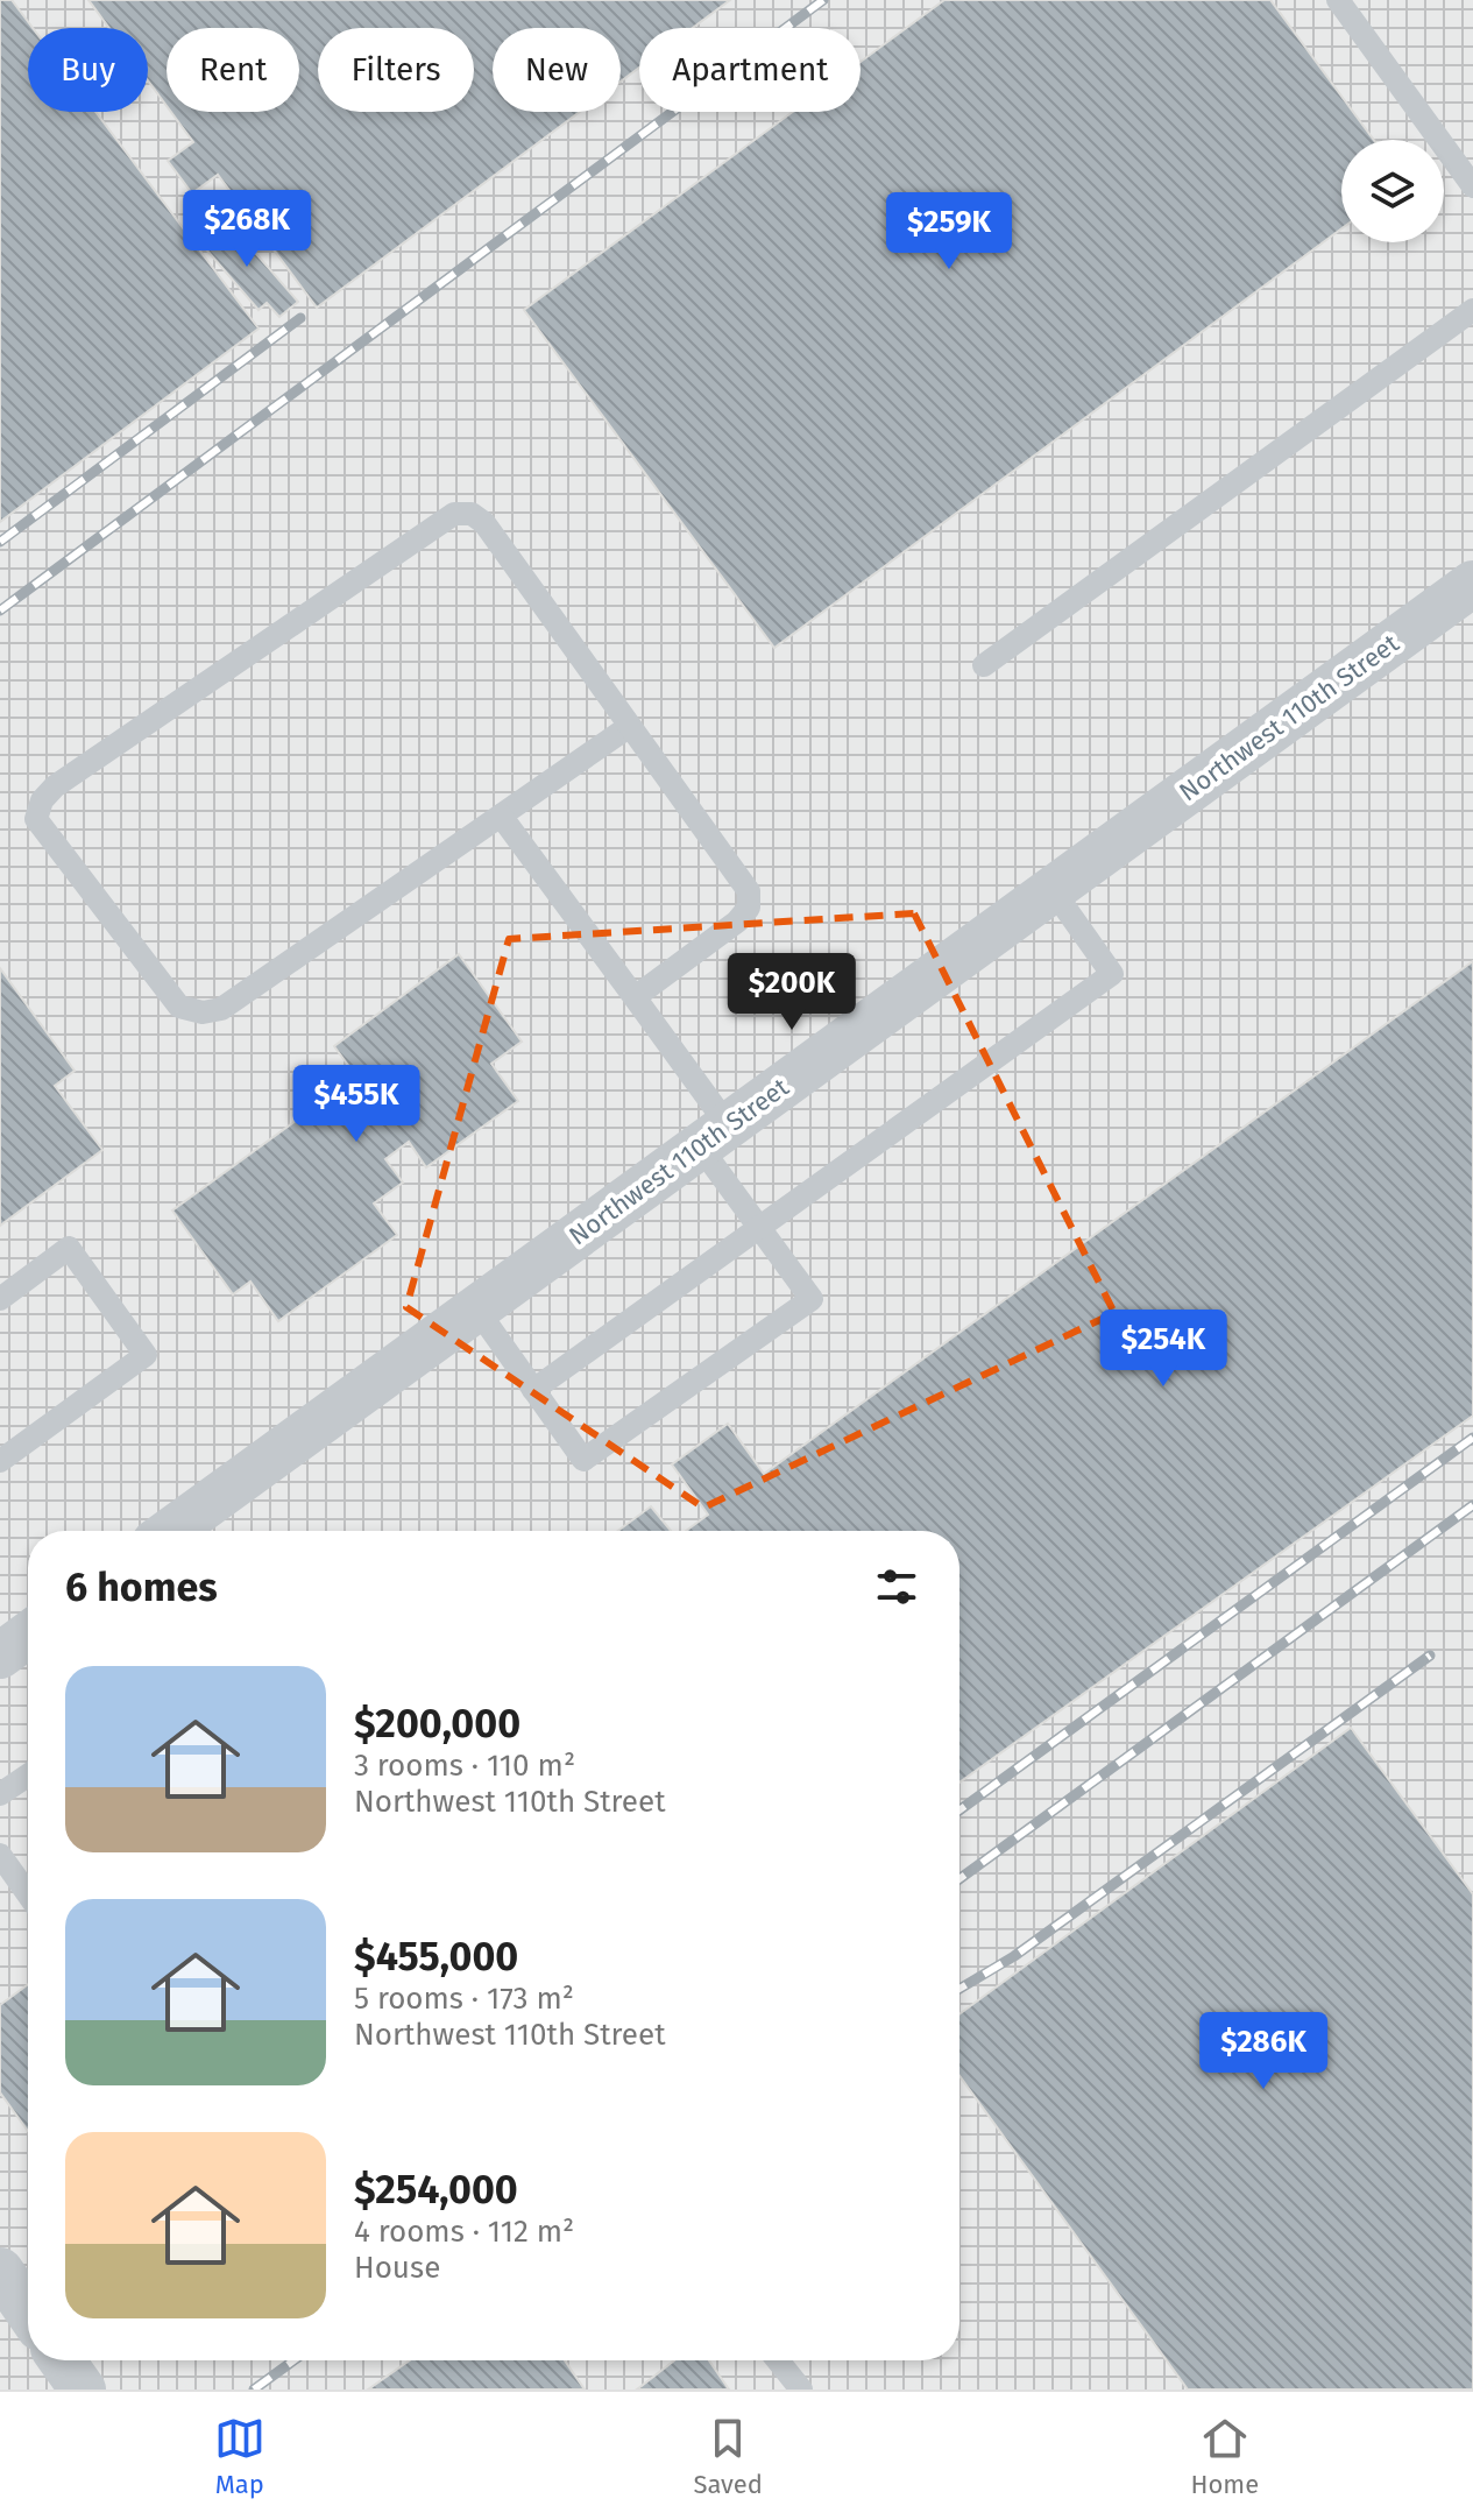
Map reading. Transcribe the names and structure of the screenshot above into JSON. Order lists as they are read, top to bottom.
{
  "streets": {
    "street": ["Northwest 110th Street"]
  },
  "page": {
    "chip": [
      "Buy",
      "Rent",
      "Filters",
      "New",
      "Apartment"
    ],
    "price": [
      "$268K",
      "$259K",
      "$200K",
      "$455K",
      "$254K",
      "$286K"
    ],
    "heading": "6 homes",
    "list": [
      {
        "name": "$200,000",
        "note": "3 rooms · 110 m² · Northwest 110th Street"
      },
      {
        "name": "$455,000",
        "note": "5 rooms · 173 m² · Northwest 110th Street"
      },
      {
        "name": "$254,000",
        "note": "4 rooms · 112 m² · House"
      }
    ],
    "tabs": ["Map", "Saved", "Home"]
  }
}
